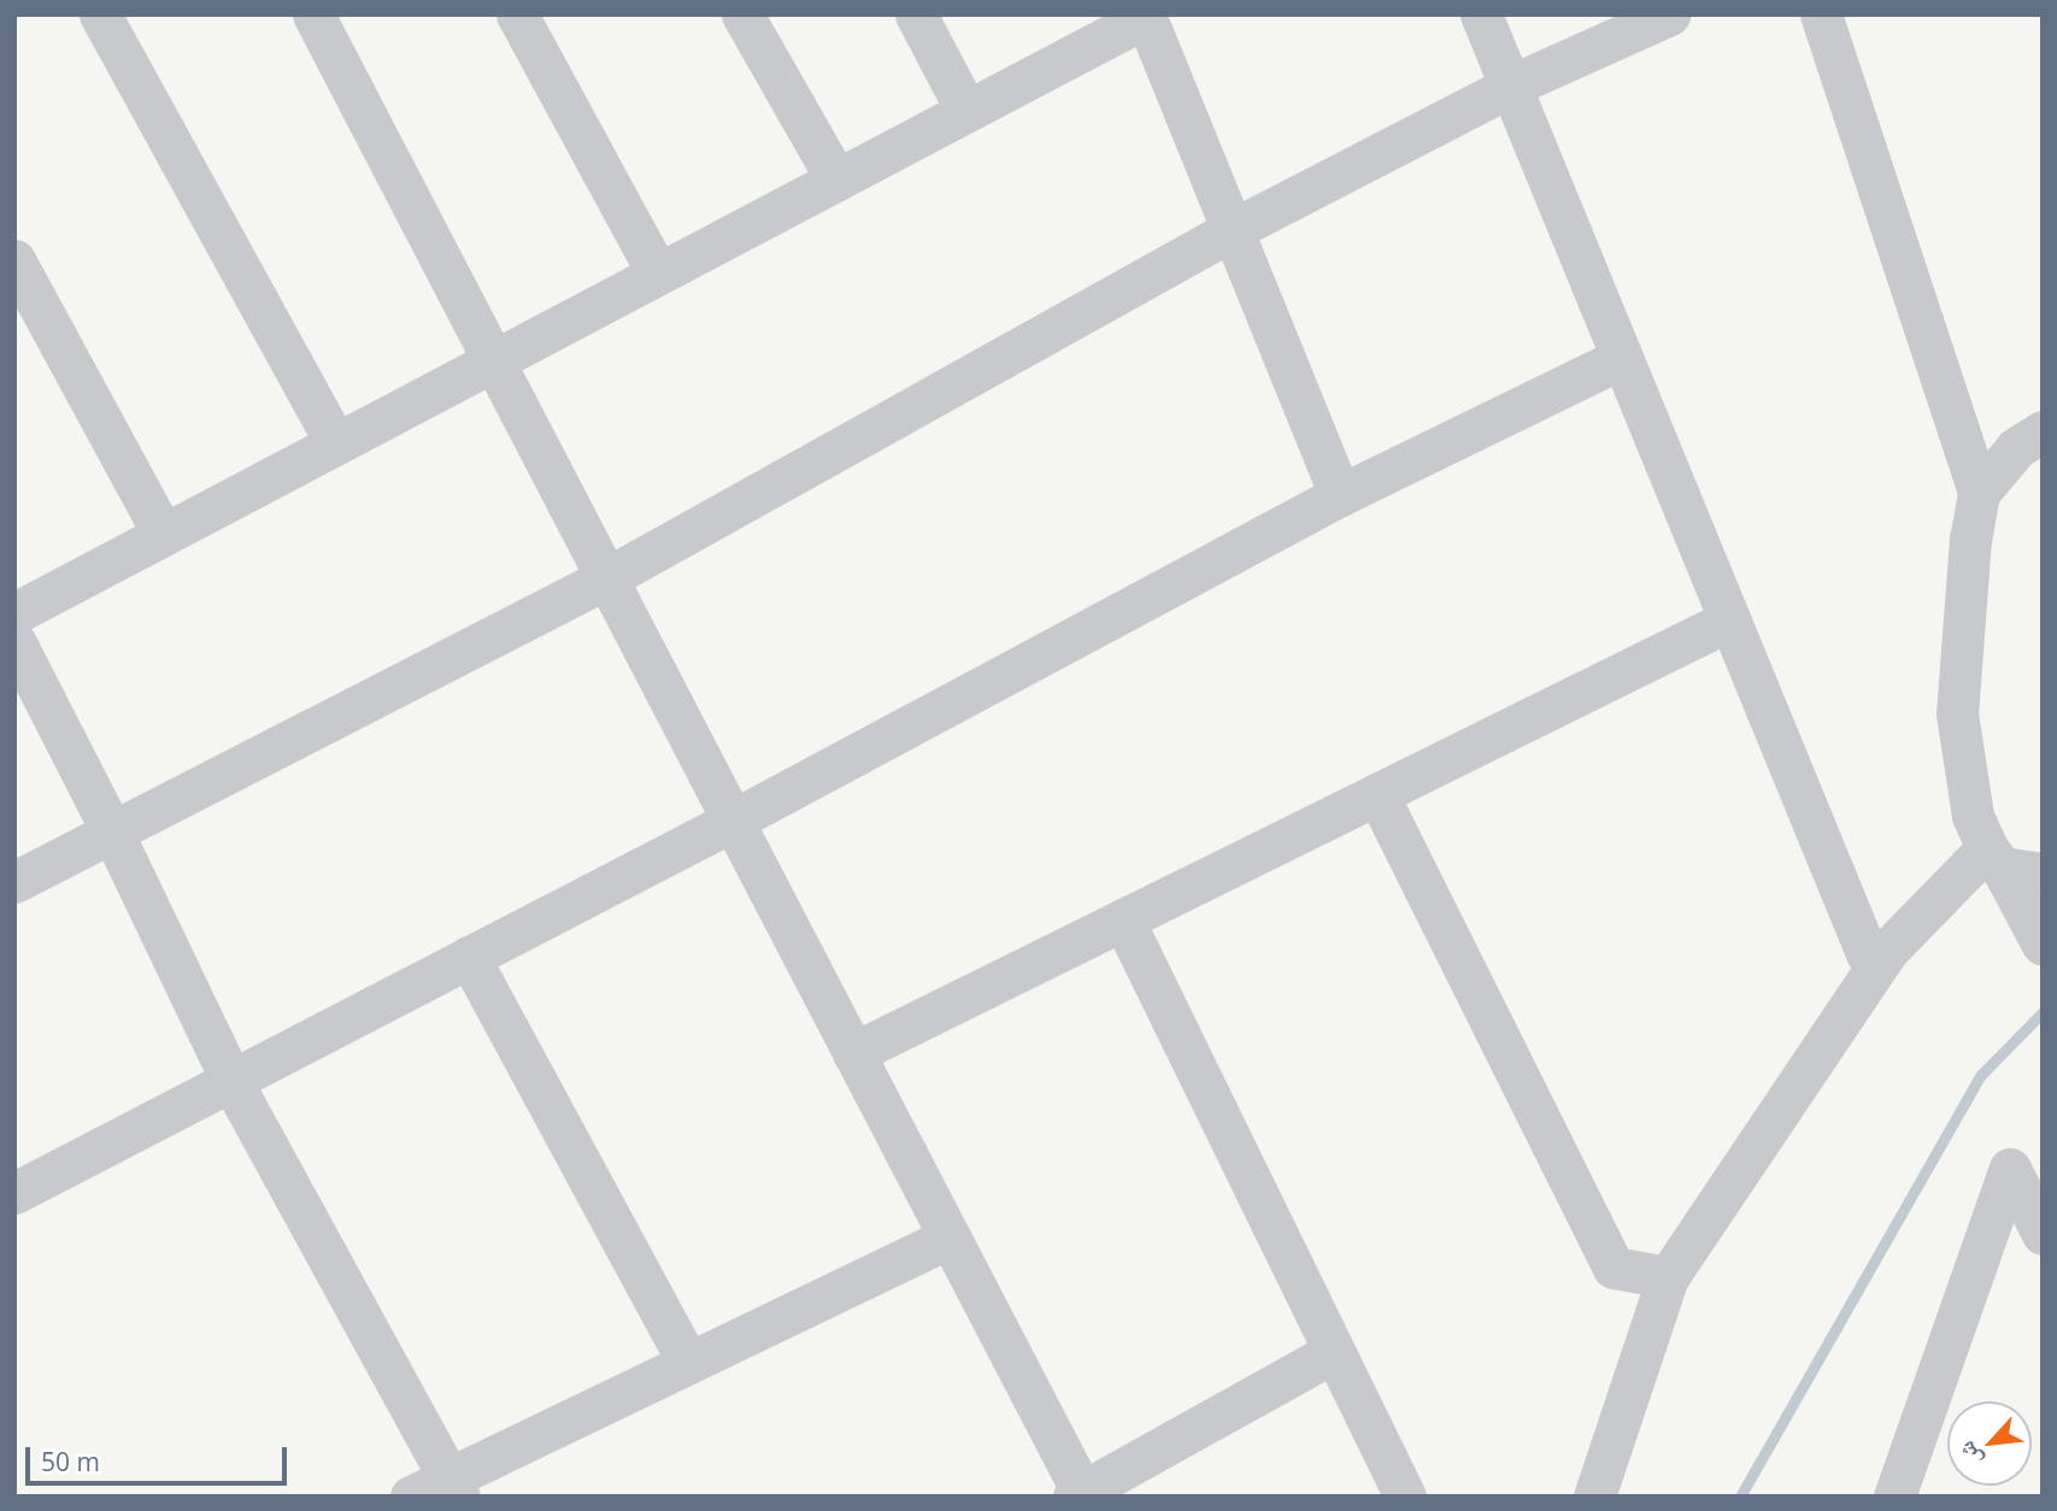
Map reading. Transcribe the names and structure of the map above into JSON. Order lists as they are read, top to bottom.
{
  "scale_bar": "50 m",
  "north": "bottom left"
}
